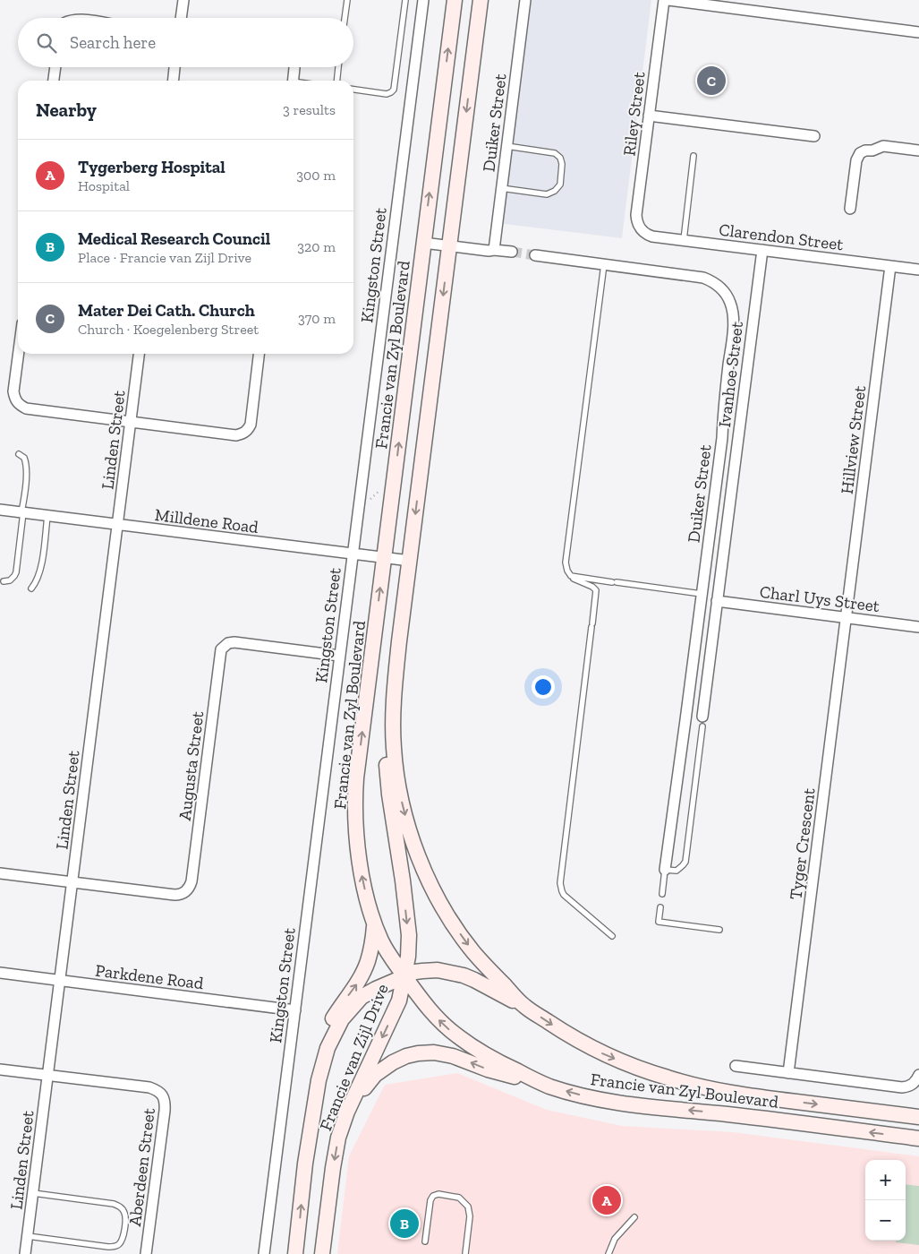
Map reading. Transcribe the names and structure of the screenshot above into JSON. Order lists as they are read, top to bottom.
{
  "streets": {
    "main road": ["Francie van Zyl Boulevard", "Francie van Zijl Drive"],
    "street": [
      "Riley Street",
      "Duiker Street",
      "Clarendon Street",
      "Kingston Street",
      "Ivanhoe Street",
      "Linden Street",
      "Hillview Street",
      "Milldene Road",
      "Charl Uys Street",
      "Augusta Street",
      "Tyger Crescent",
      "Parkdene Road",
      "Aberdeen Street"
    ]
  },
  "crossings": [
    ["Riley Street", "Clarendon Street"],
    ["Clarendon Street", "Ivanhoe Street"],
    ["Clarendon Street", "Hillview Street"],
    ["Kingston Street", "Milldene Road"],
    ["Kingston Street", "Augusta Street"],
    ["Kingston Street", "Parkdene Road"],
    ["Francie van Zyl Boulevard", "Milldene Road"],
    ["Francie van Zyl Boulevard", "Francie van Zijl Drive"],
    ["Ivanhoe Street", "Charl Uys Street"],
    ["Linden Street", "Milldene Road"],
    ["Linden Street", "Augusta Street"],
    ["Linden Street", "Parkdene Road"],
    ["Linden Street", "Aberdeen Street"],
    ["Hillview Street", "Charl Uys Street"],
    ["Hillview Street", "Tyger Crescent"],
    ["Charl Uys Street", "Tyger Crescent"]
  ],
  "page": {
    "search": "Search here",
    "pins": ["C", "A", "B"],
    "heading": ["Nearby", "3 results"],
    "list": [
      {
        "mark": "A",
        "name": "Tygerberg Hospital",
        "note": "Hospital",
        "value": "300 m"
      },
      {
        "mark": "B",
        "name": "Medical Research Council",
        "note": "Place · Francie van Zijl Drive",
        "value": "320 m"
      },
      {
        "mark": "C",
        "name": "Mater Dei Cath. Church",
        "note": "Church · Koegelenberg Street",
        "value": "370 m"
      }
    ],
    "map_buttons": ["+", "−"]
  }
}
